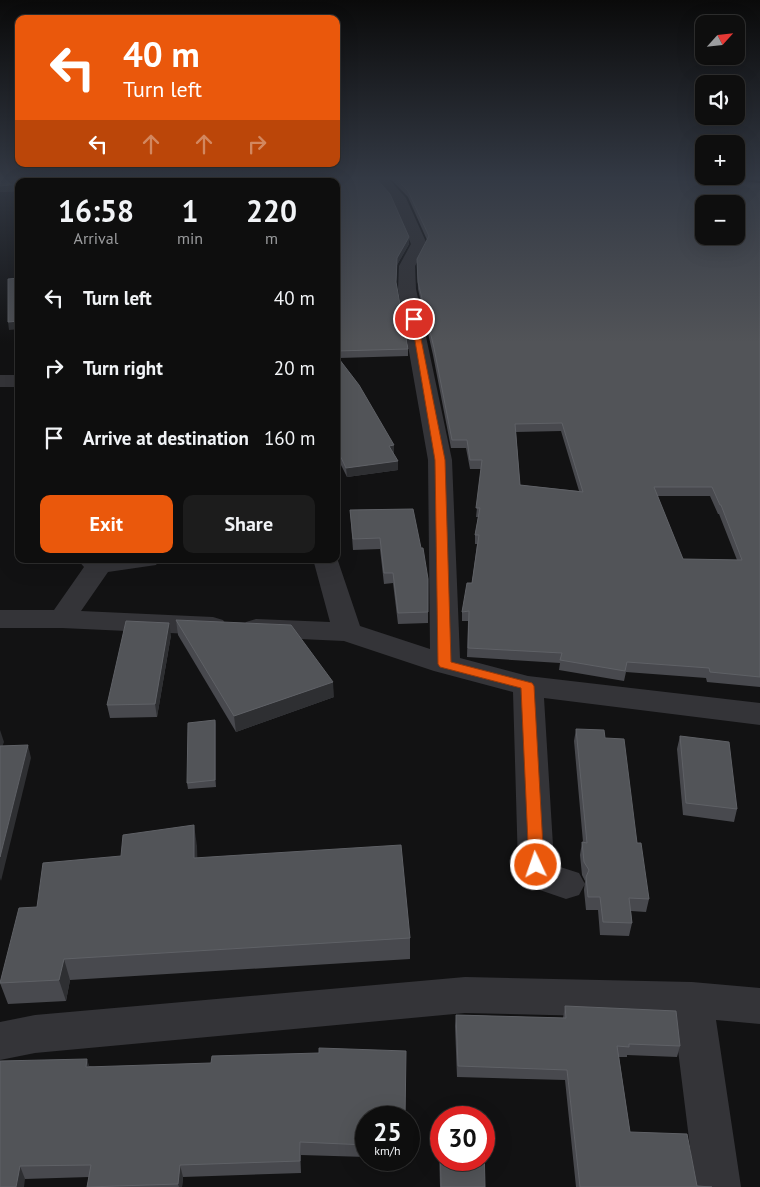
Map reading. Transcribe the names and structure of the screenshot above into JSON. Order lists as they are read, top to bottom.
{
  "north": "top right",
  "page": {
    "map_buttons": ["+", "−"],
    "turn": ["40 m", "Turn left"],
    "eta": [
      "16:58",
      "Arrival",
      "1",
      "min",
      "220",
      "m"
    ],
    "list": [
      {
        "name": "Turn left",
        "value": "40 m"
      },
      {
        "name": "Turn right",
        "value": "20 m"
      },
      {
        "name": "Arrive at destination",
        "value": "160 m"
      }
    ],
    "buttons": ["Exit", "Share"],
    "speed": "25 km/h",
    "limit": "30"
  }
}
